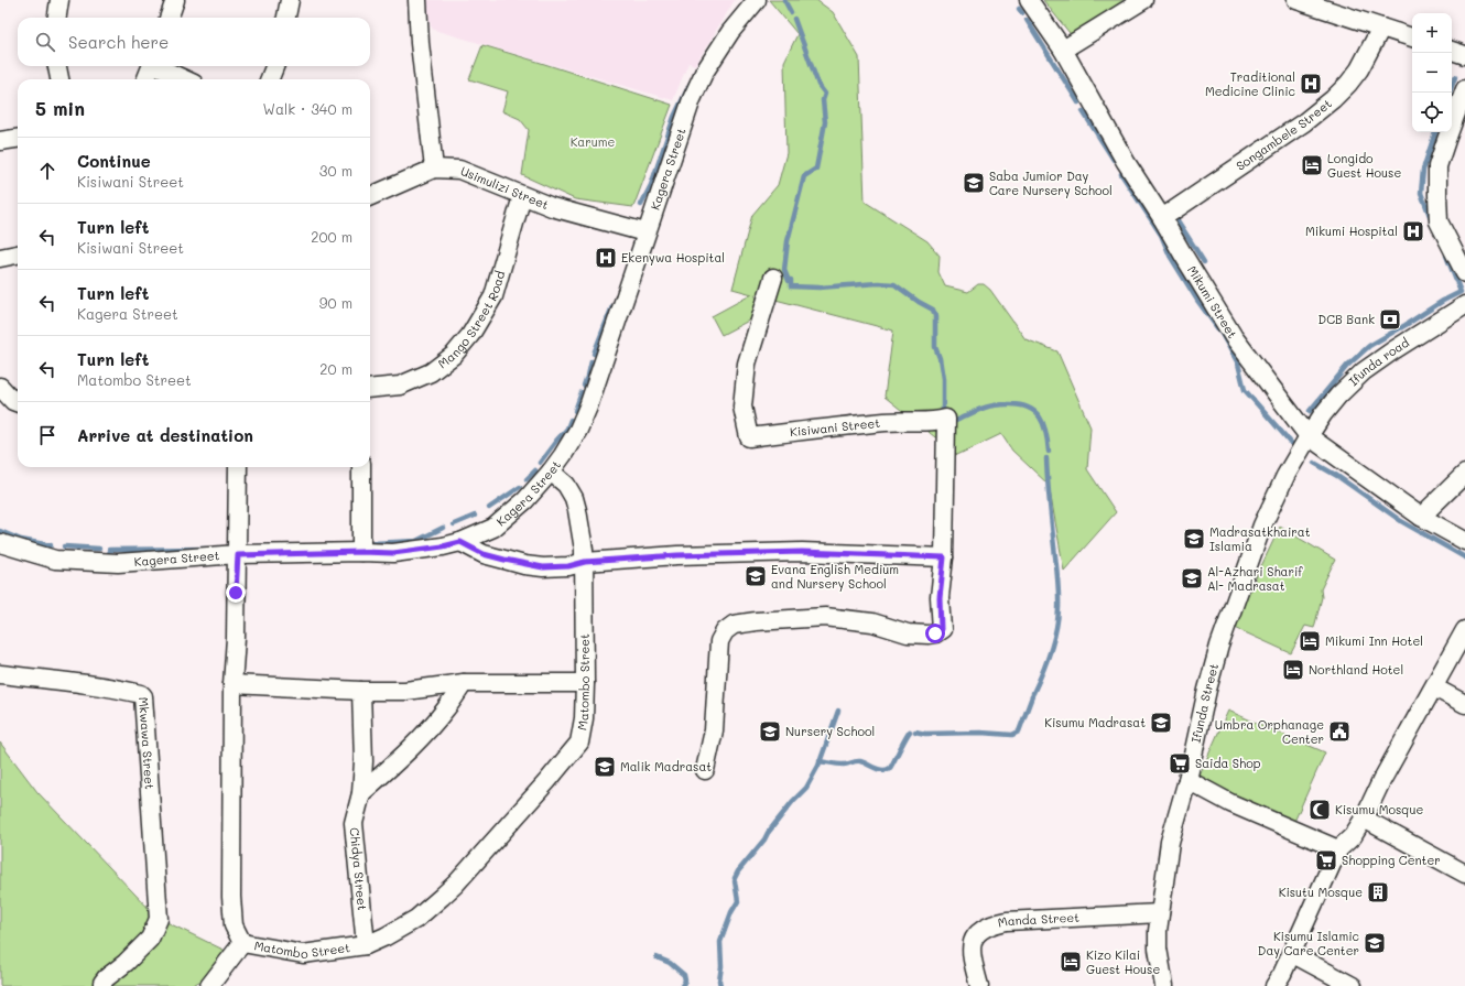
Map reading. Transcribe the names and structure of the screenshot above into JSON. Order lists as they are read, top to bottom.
{
  "streets": {
    "street": [
      "Songambele Street",
      "Kagera Street",
      "Usimulizi Street",
      "Mikumi Street",
      "Mango Street Road",
      "Ifunda road",
      "Kisiwani Street",
      "Matombo Street",
      "Ifunda Street",
      "Mkwawa Street",
      "Chidya Street",
      "Manda Street"
    ]
  },
  "crossings": [
    ["Songambele Street", "Mikumi Street"],
    ["Kagera Street", "Usimulizi Street"],
    ["Kagera Street", "Matombo Street"],
    ["Usimulizi Street", "Mango Street Road"],
    ["Mikumi Street", "Ifunda road"],
    ["Mikumi Street", "Ifunda Street"],
    ["Ifunda road", "Ifunda Street"],
    ["Matombo Street", "Chidya Street"],
    ["Ifunda Street", "Manda Street"]
  ],
  "parks": ["Karume"],
  "places": {
    "hospital": ["Traditional Medicine Clinic", "Mikumi Hospital", "Ekenywa Hospital"],
    "hotel": [
      "Longido Guest House",
      "Mikumi Inn Hotel",
      "Northland Hotel",
      "Kizo Kilai Guest House"
    ],
    "school or university": [
      "Saba Jumior Day Care Nursery School",
      "Madrasatkhairat Islamia",
      "Evana English Medium and Nursery School",
      "Al-Azhari Sharif Al- Madrasat",
      "Kisumu Madrasat",
      "Nursery School",
      "Malik Madrasat",
      "Kisumu Islamic Day Care Center"
    ],
    "bank": ["DCB Bank"],
    "public building": ["Umbra Orphanage Center"],
    "supermarket": ["Saida Shop", "Shopping Center"],
    "mosque": ["Kisumu Mosque"],
    "building": ["Kisutu Mosque"]
  },
  "page": {
    "map_buttons": ["+", "−"],
    "search": "Search here",
    "heading": ["5 min", "Walk · 340 m"],
    "list": [
      ["Continue", "Kisiwani Street", "30 m"],
      ["Turn left", "Kisiwani Street", "200 m"],
      ["Turn left", "Kagera Street", "90 m"],
      ["Turn left", "Matombo Street", "20 m"],
      "Arrive at destination"
    ]
  }
}
